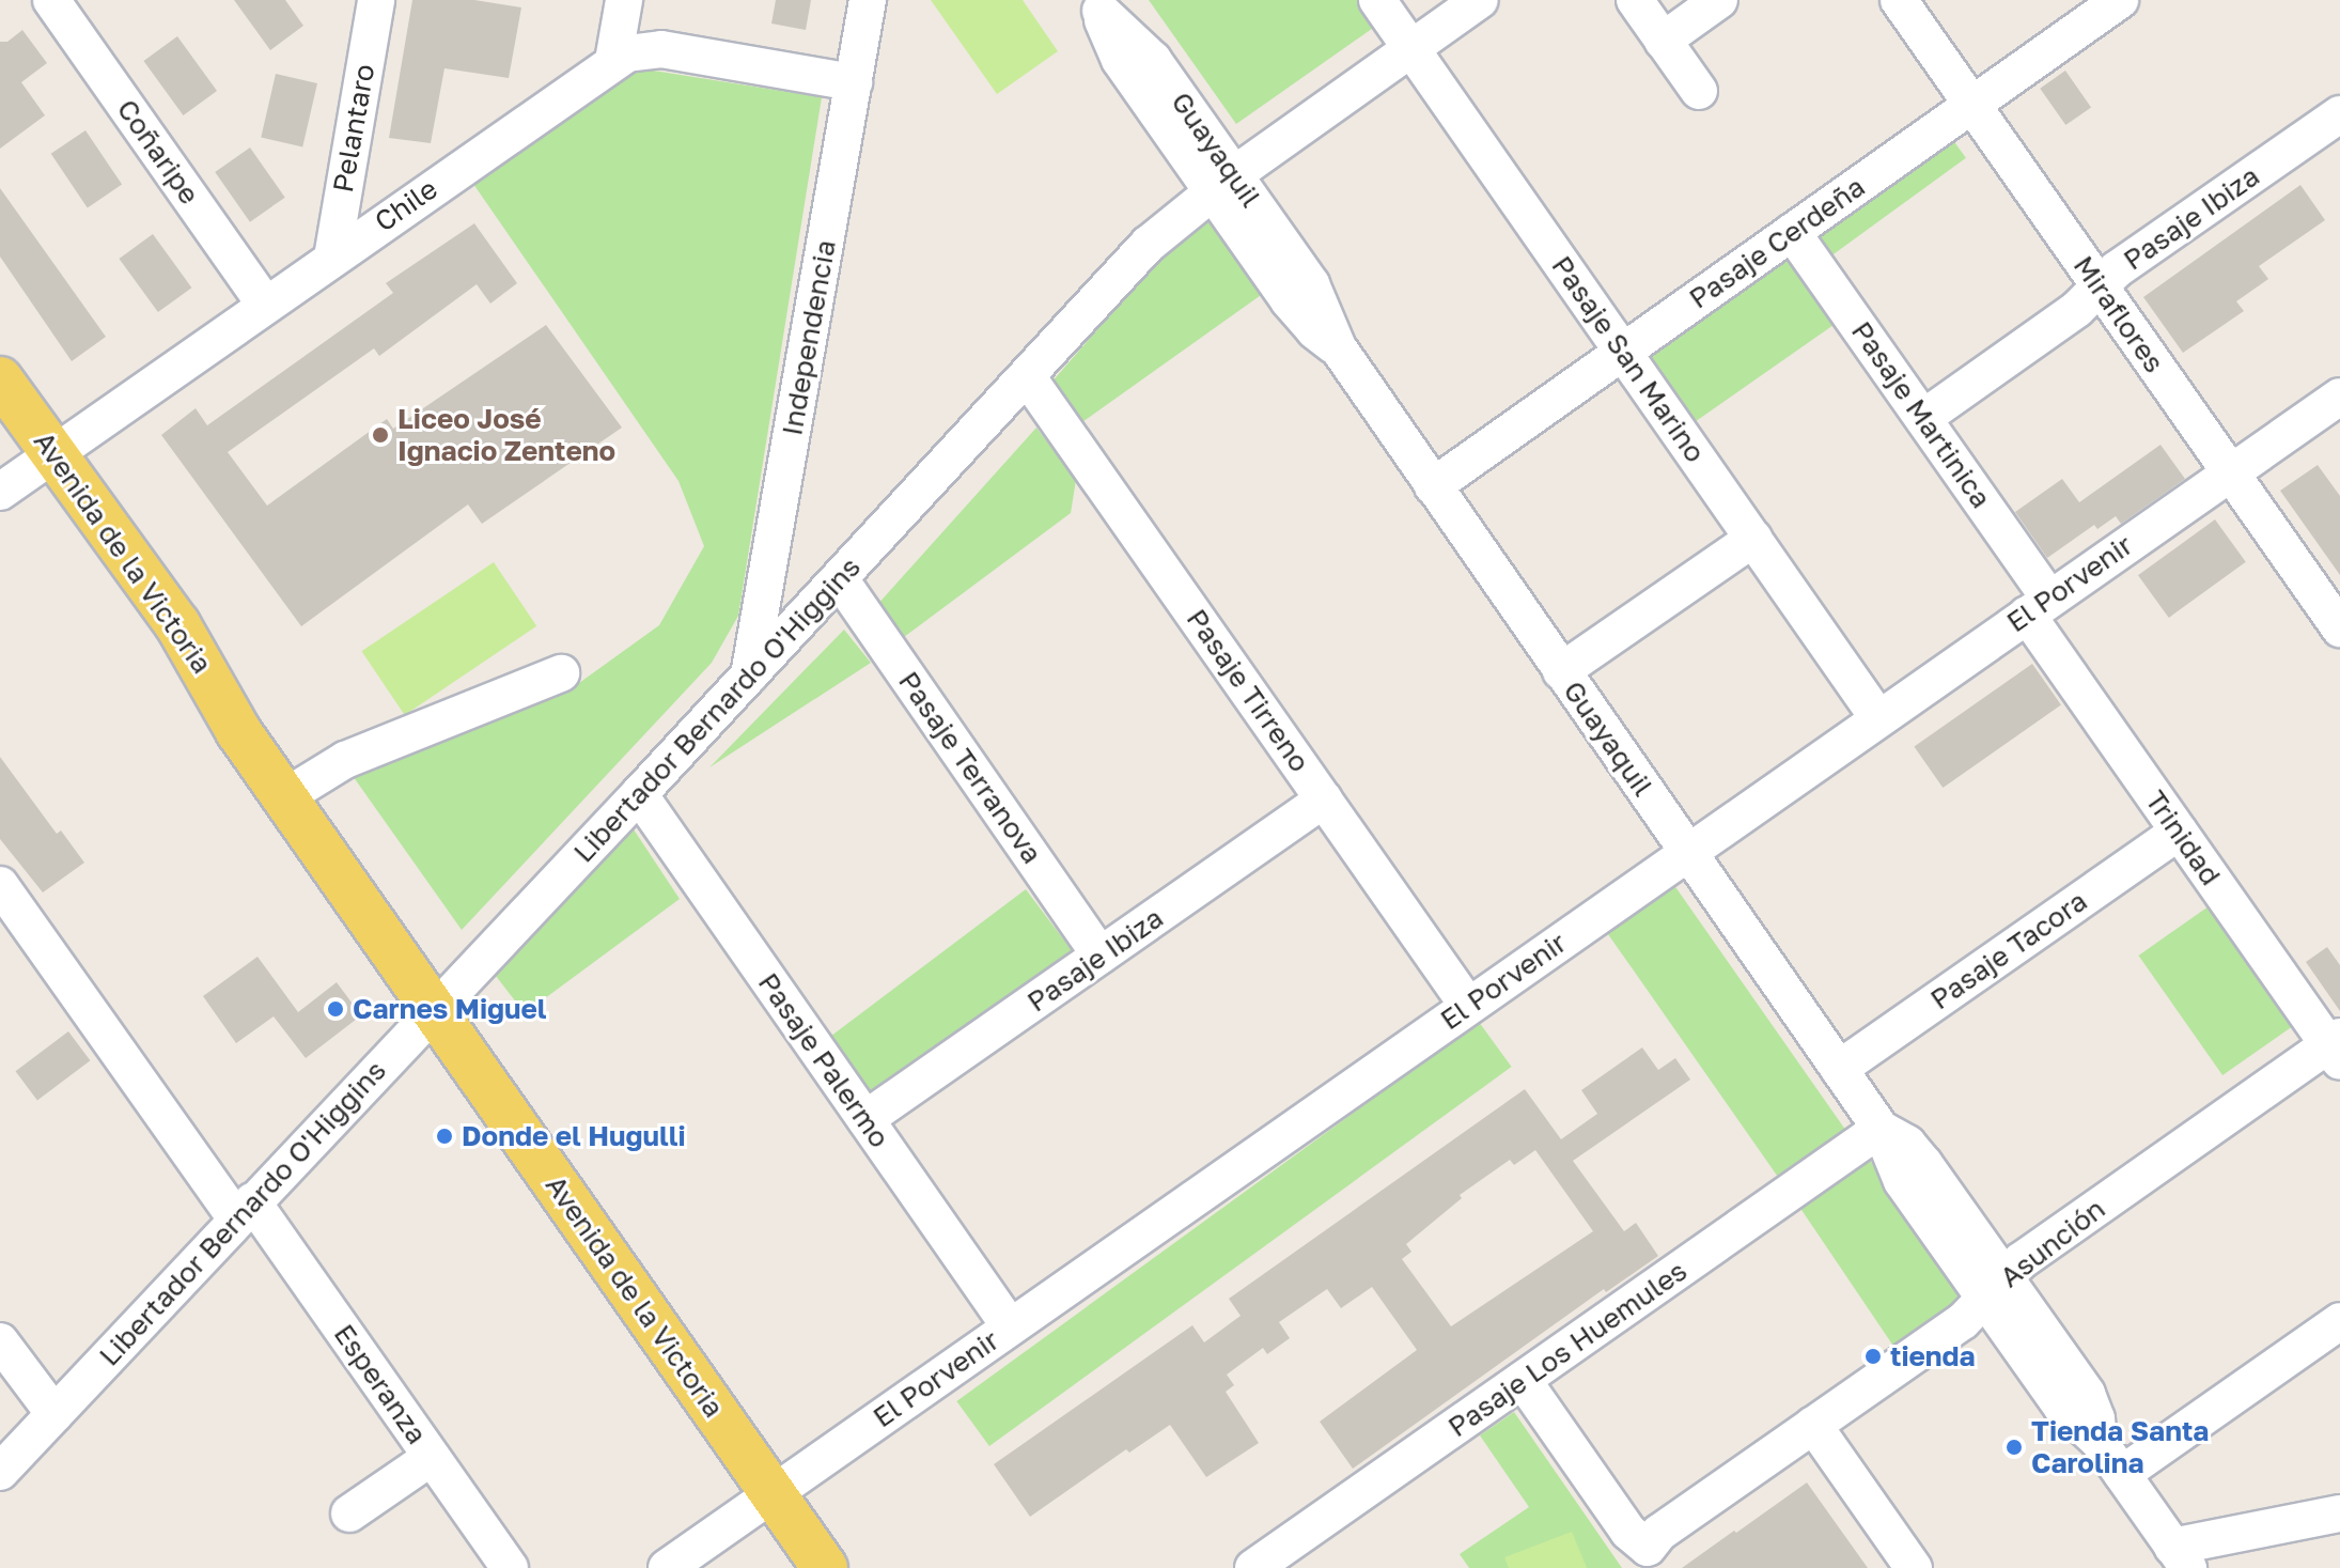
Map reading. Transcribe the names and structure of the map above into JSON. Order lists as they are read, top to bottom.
{
  "streets": {
    "main road": ["Avenida de la Victoria"],
    "street": [
      "Pelantaro",
      "Guayaquil",
      "Coñaripe",
      "Chile",
      "Pasaje Ibiza",
      "Pasaje Cerdeña",
      "Miraflores",
      "Independencia",
      "Pasaje San Marino",
      "Pasaje Martinica",
      "El Porvenir",
      "Pasaje Tirreno",
      "Libertador Bernardo O'Higgins",
      "Pasaje Terranova",
      "Trinidad",
      "Pasaje Tacora",
      "Pasaje Palermo",
      "Asunción",
      "Pasaje Los Huemules",
      "Esperanza"
    ]
  },
  "crossings": [
    ["Pelantaro", "Chile"],
    ["Guayaquil", "Pasaje Cerdeña"],
    ["Guayaquil", "El Porvenir"],
    ["Guayaquil", "Libertador Bernardo O'Higgins"],
    ["Guayaquil", "Pasaje Tacora"],
    ["Guayaquil", "Asunción"],
    ["Guayaquil", "Pasaje Los Huemules"],
    ["Coñaripe", "Chile"],
    ["Chile", "Independencia"],
    ["Chile", "Avenida de la Victoria"],
    ["Pasaje Ibiza", "Miraflores"],
    ["Pasaje Ibiza", "Pasaje Martinica"],
    ["Pasaje Ibiza", "Pasaje Tirreno"],
    ["Pasaje Ibiza", "Pasaje Terranova"],
    ["Pasaje Ibiza", "Pasaje Palermo"],
    ["Pasaje Cerdeña", "Miraflores"],
    ["Pasaje Cerdeña", "Pasaje San Marino"],
    ["Pasaje Cerdeña", "Pasaje Martinica"],
    ["Miraflores", "El Porvenir"],
    ["Independencia", "Libertador Bernardo O'Higgins"],
    ["Pasaje San Marino", "El Porvenir"],
    ["Pasaje San Marino", "Libertador Bernardo O'Higgins"],
    ["Pasaje Martinica", "El Porvenir"],
    ["Pasaje Martinica", "Trinidad"],
    ["Avenida de la Victoria", "El Porvenir"],
    ["Avenida de la Victoria", "Libertador Bernardo O'Higgins"],
    ["El Porvenir", "Pasaje Tirreno"],
    ["El Porvenir", "Trinidad"],
    ["El Porvenir", "Pasaje Palermo"],
    ["Pasaje Tirreno", "Libertador Bernardo O'Higgins"],
    ["Libertador Bernardo O'Higgins", "Pasaje Terranova"],
    ["Libertador Bernardo O'Higgins", "Pasaje Palermo"],
    ["Libertador Bernardo O'Higgins", "Esperanza"],
    ["Trinidad", "Pasaje Tacora"],
    ["Trinidad", "Asunción"]
  ],
  "places": [
    "Liceo José Ignacio Zenteno",
    "Carnes Miguel",
    "Donde el Hugulli",
    "tienda",
    "Tienda Santa Carolina"
  ]
}
